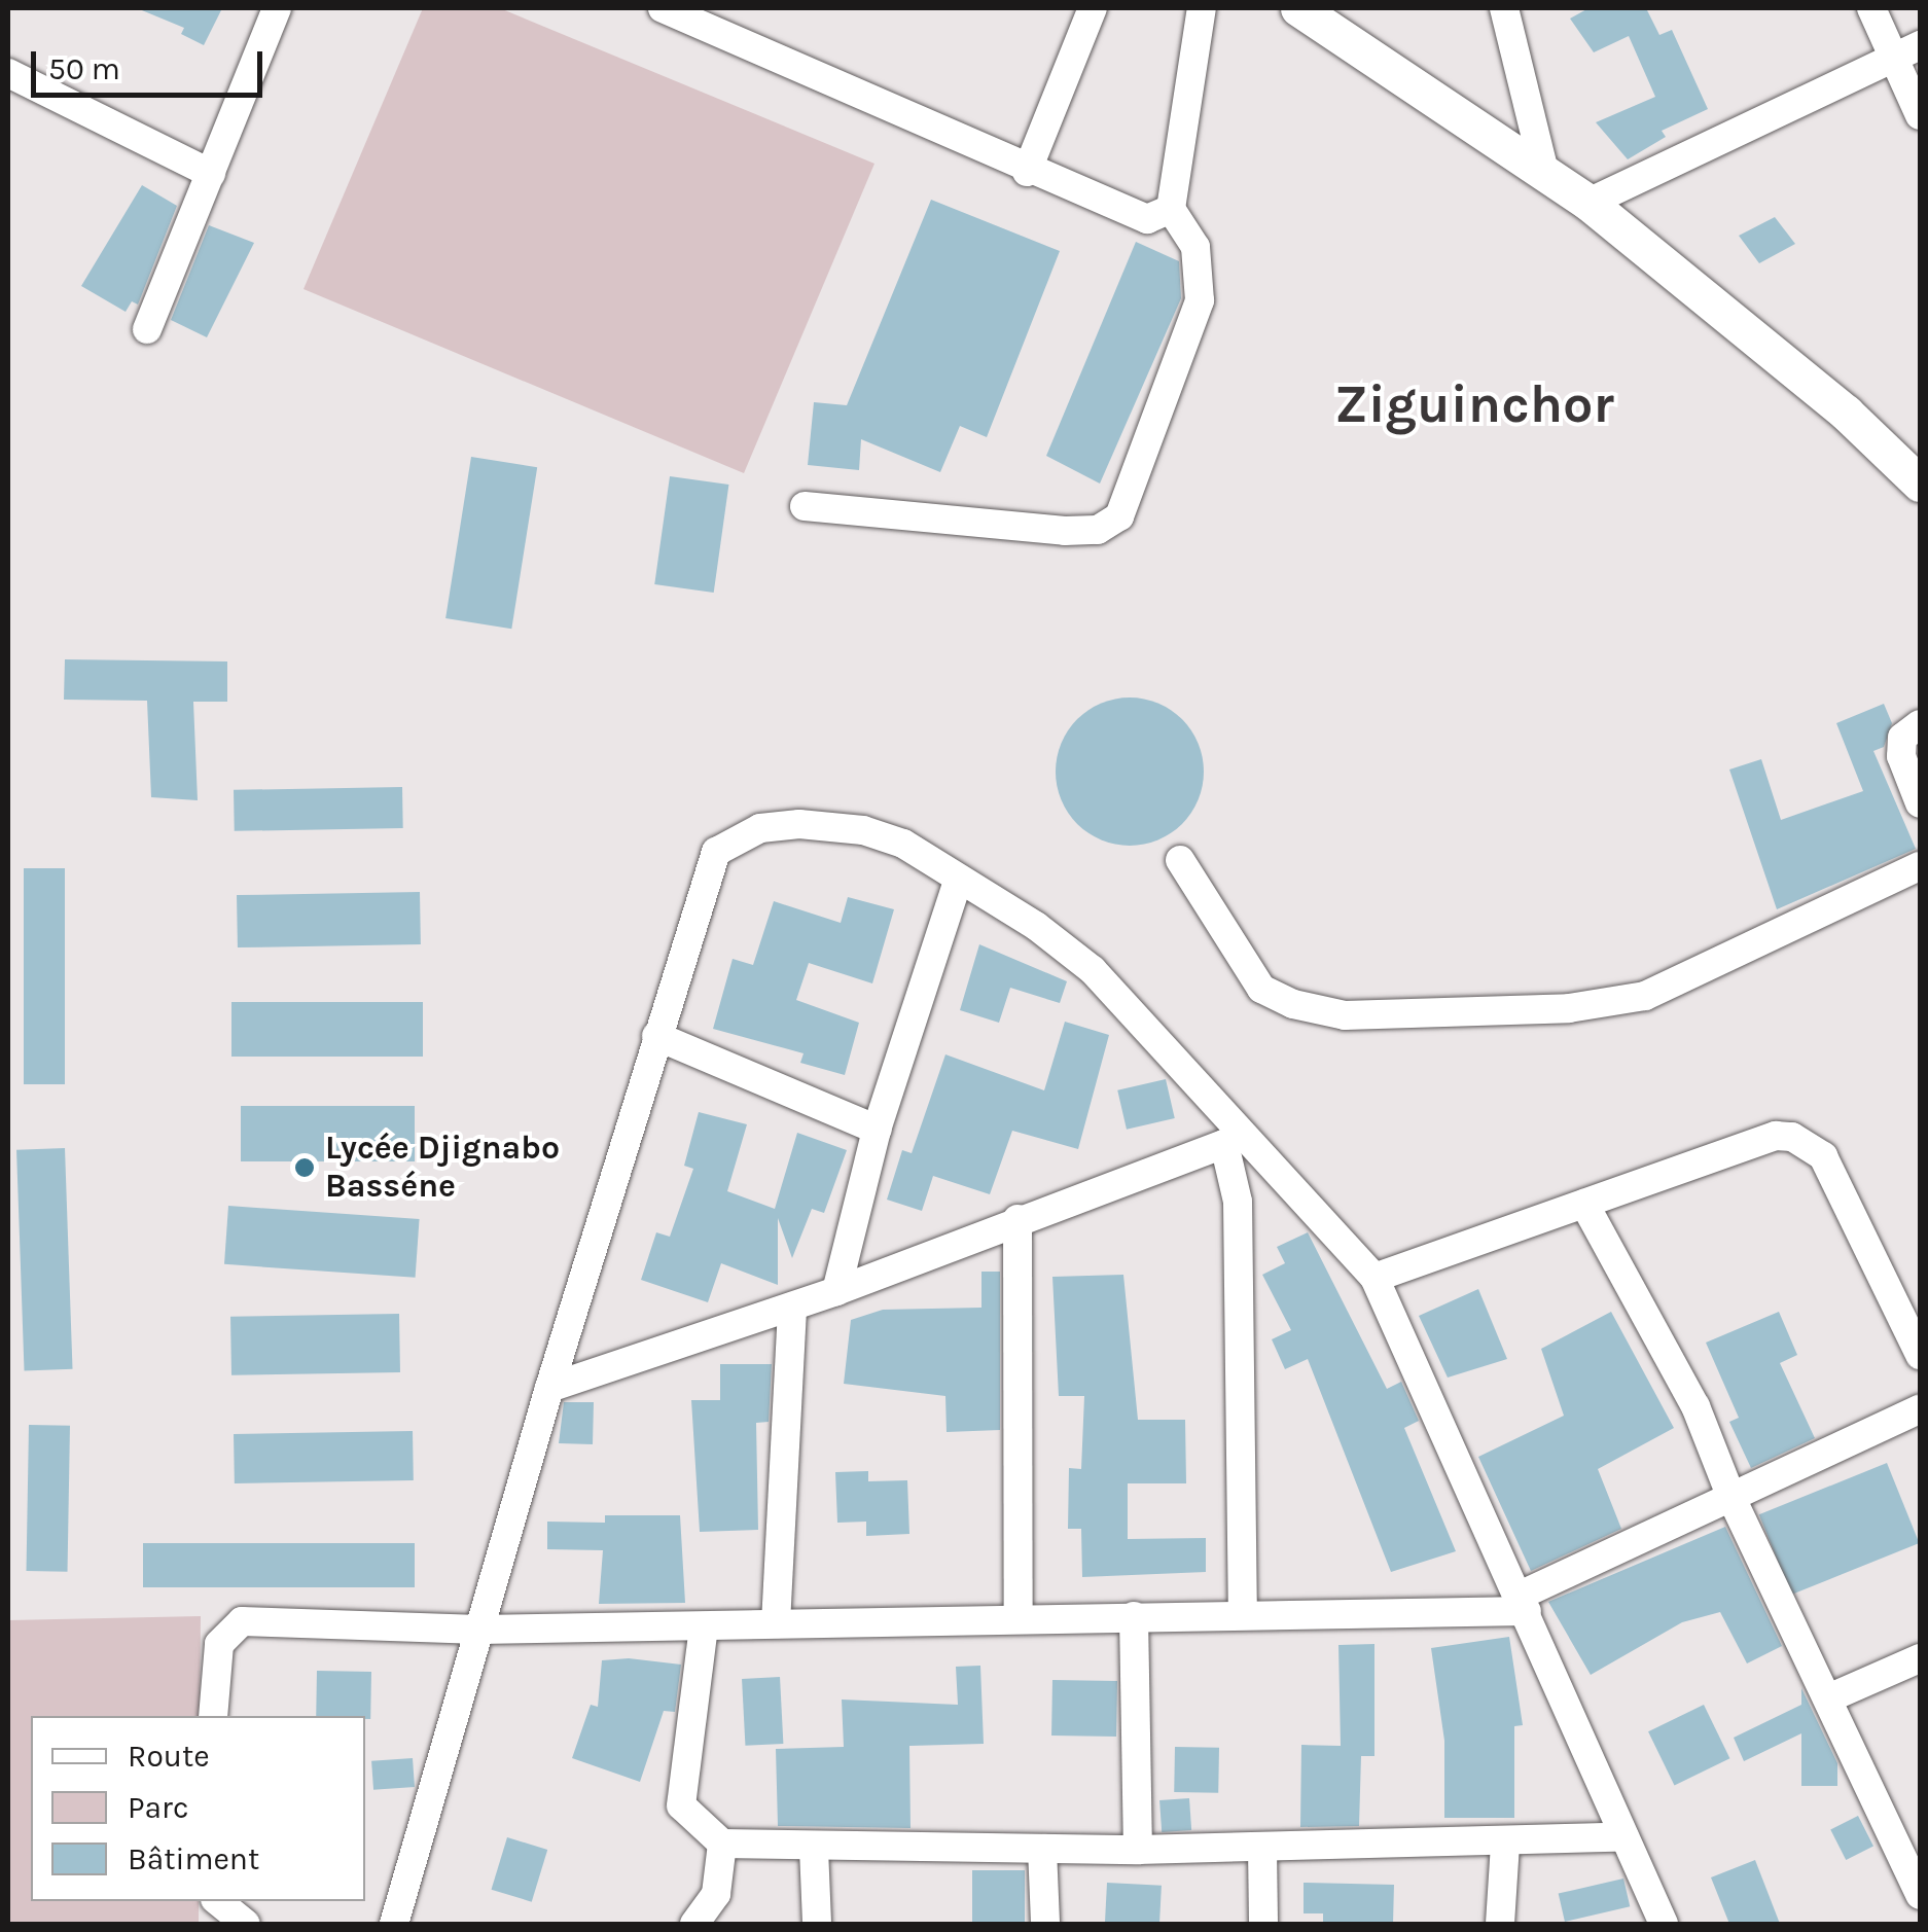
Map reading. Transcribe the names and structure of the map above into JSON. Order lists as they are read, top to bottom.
{
  "districts": ["Ziguinchor"],
  "places": ["Lycée Djignabo Basséne"],
  "legend": ["Route", "Parc", "Bâtiment"],
  "scale_bar": "50 m"
}
